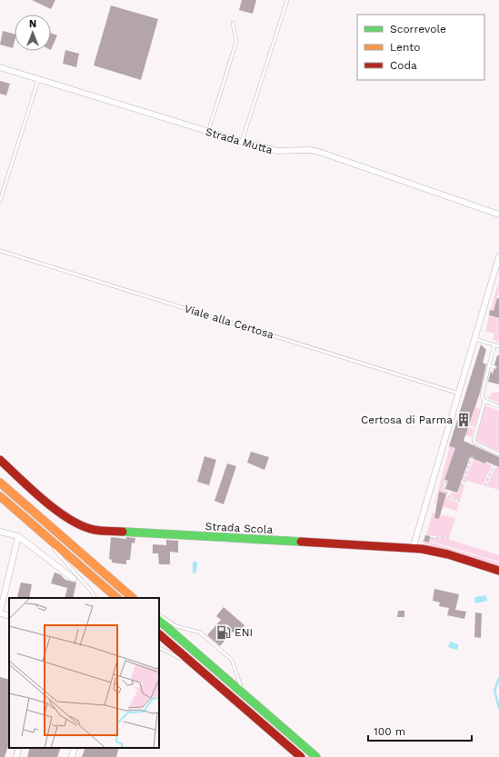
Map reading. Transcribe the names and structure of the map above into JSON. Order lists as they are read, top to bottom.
{
  "streets": {
    "main road": ["Strada Scola"],
    "street": ["Strada Mutta"],
    "lane": ["Viale alla Certosa"]
  },
  "places": {
    "building": ["Certosa di Parma"],
    "fuel station": ["ENI"]
  },
  "legend": ["Scorrevole", "Lento", "Coda"],
  "scale_bar": "100 m",
  "north": "top"
}
